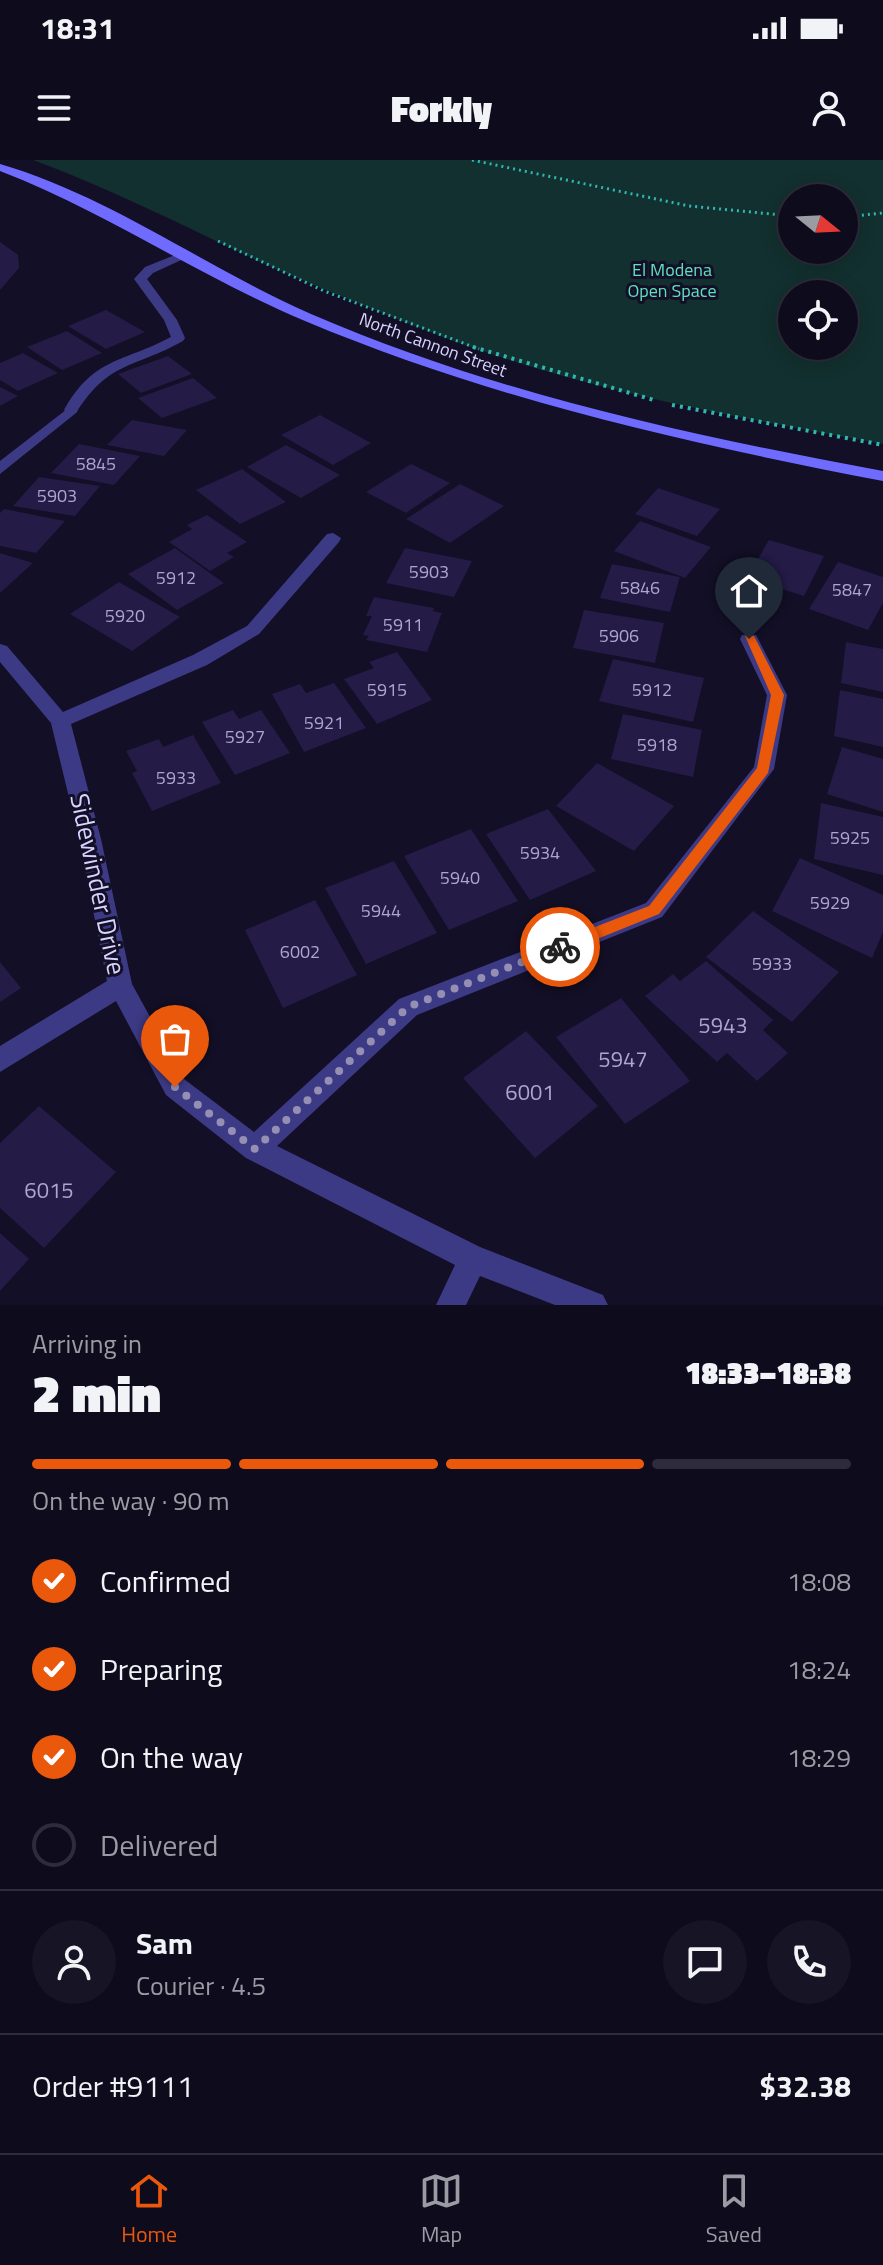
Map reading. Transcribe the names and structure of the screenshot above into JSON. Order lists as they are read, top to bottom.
{
  "streets": {
    "main road": ["North Cannon Street"],
    "street": ["Sidewinder Drive"]
  },
  "parks": ["El Modena Open Space"],
  "house_numbers": [
    "5845",
    "5903",
    "5903",
    "5912",
    "5846",
    "5847",
    "5920",
    "5911",
    "5906",
    "5915",
    "5912",
    "5921",
    "5927",
    "5918",
    "5933",
    "5925",
    "5934",
    "5940",
    "5929",
    "5944",
    "6002",
    "5933",
    "5943",
    "5947",
    "6001",
    "6015"
  ],
  "north": "right",
  "page": {
    "status": "18:31",
    "header": "Forkly",
    "heading": ["2 min", "Arriving in", "18:33–18:38"],
    "panel": [
      "Sam",
      "Courier · 4.5",
      "Order #9111",
      "$32.38"
    ],
    "bar": "On the way · 90 m",
    "list": [
      ["Confirmed", "18:08"],
      ["Preparing", "18:24"],
      ["On the way", "18:29"],
      "Delivered"
    ],
    "tabs": ["Home", "Map", "Saved"]
  }
}
